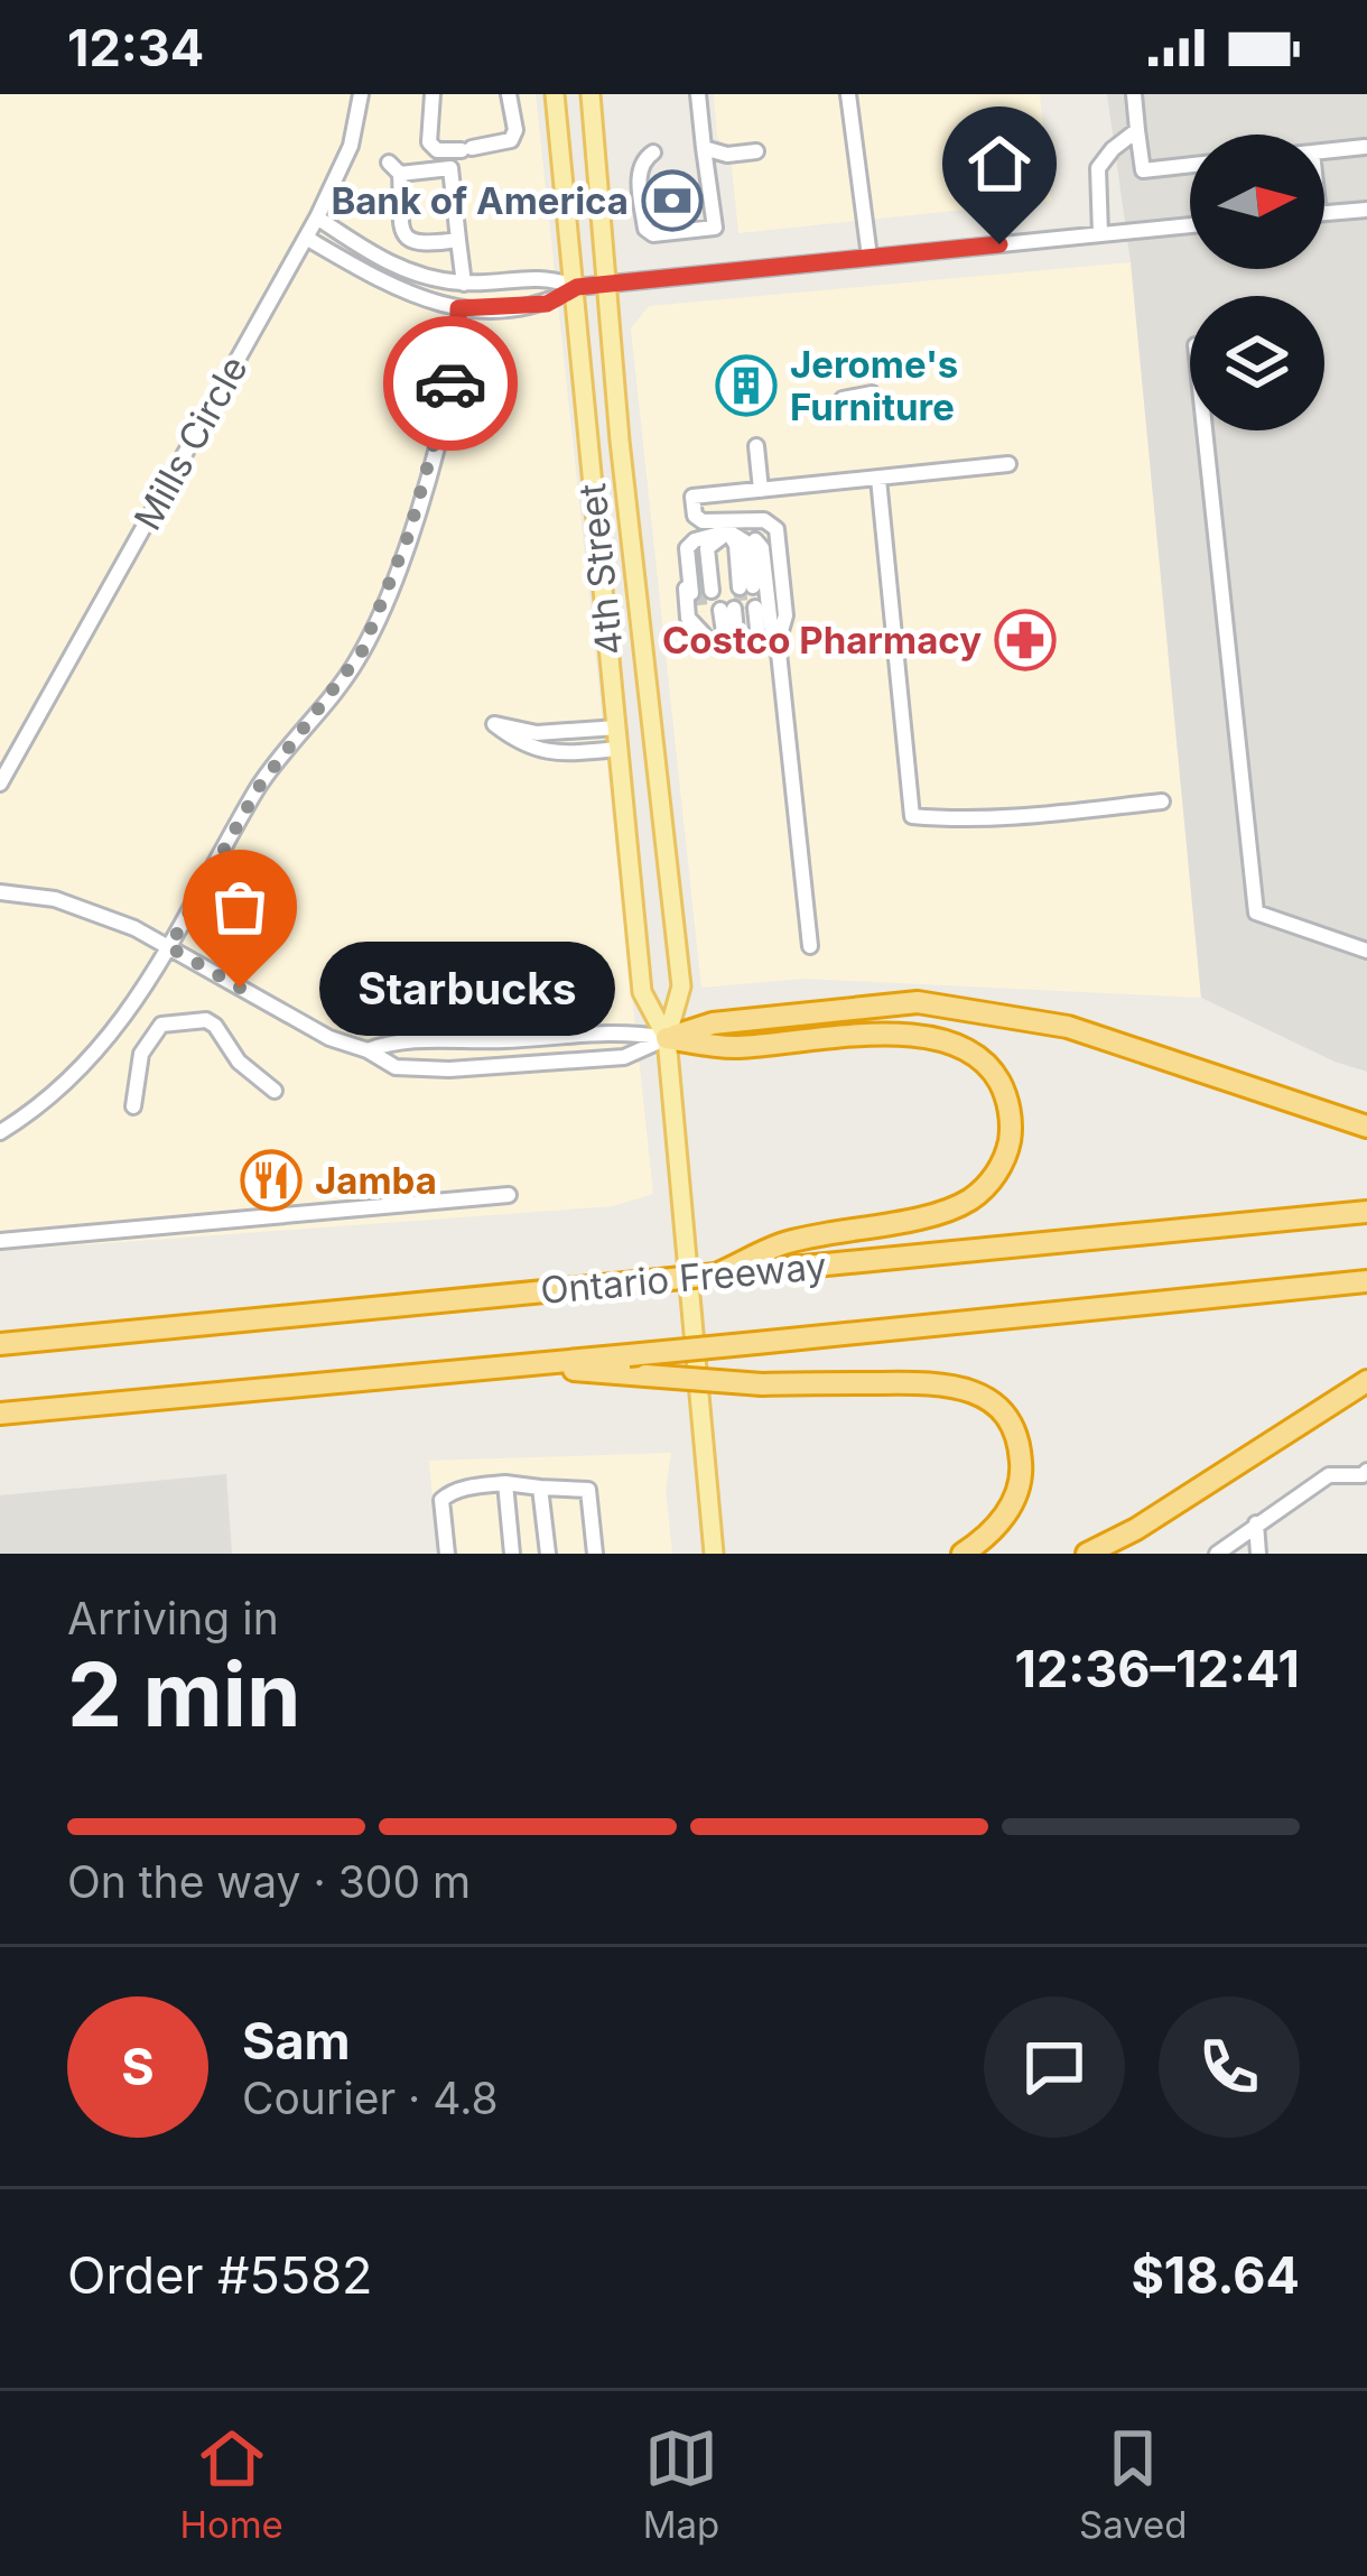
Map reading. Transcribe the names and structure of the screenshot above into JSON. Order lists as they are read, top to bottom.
{
  "streets": {
    "highway": ["Ontario Freeway"],
    "main road": ["4th Street"],
    "street": ["Mills Circle"]
  },
  "places": {
    "bank": ["Bank of America"],
    "building": ["Jerome's Furniture"],
    "pharmacy": ["Costco Pharmacy"],
    "other": ["Starbucks"],
    "restaurant": ["Jamba"]
  },
  "north": "right",
  "page": {
    "status": "12:34",
    "bubble": "Starbucks",
    "heading": ["2 min", "Arriving in", "12:36–12:41"],
    "panel": [
      "Sam",
      "Courier · 4.8",
      "Order #5582",
      "$18.64"
    ],
    "bar": "On the way · 300 m",
    "round": "S",
    "tabs": ["Home", "Map", "Saved"]
  }
}
